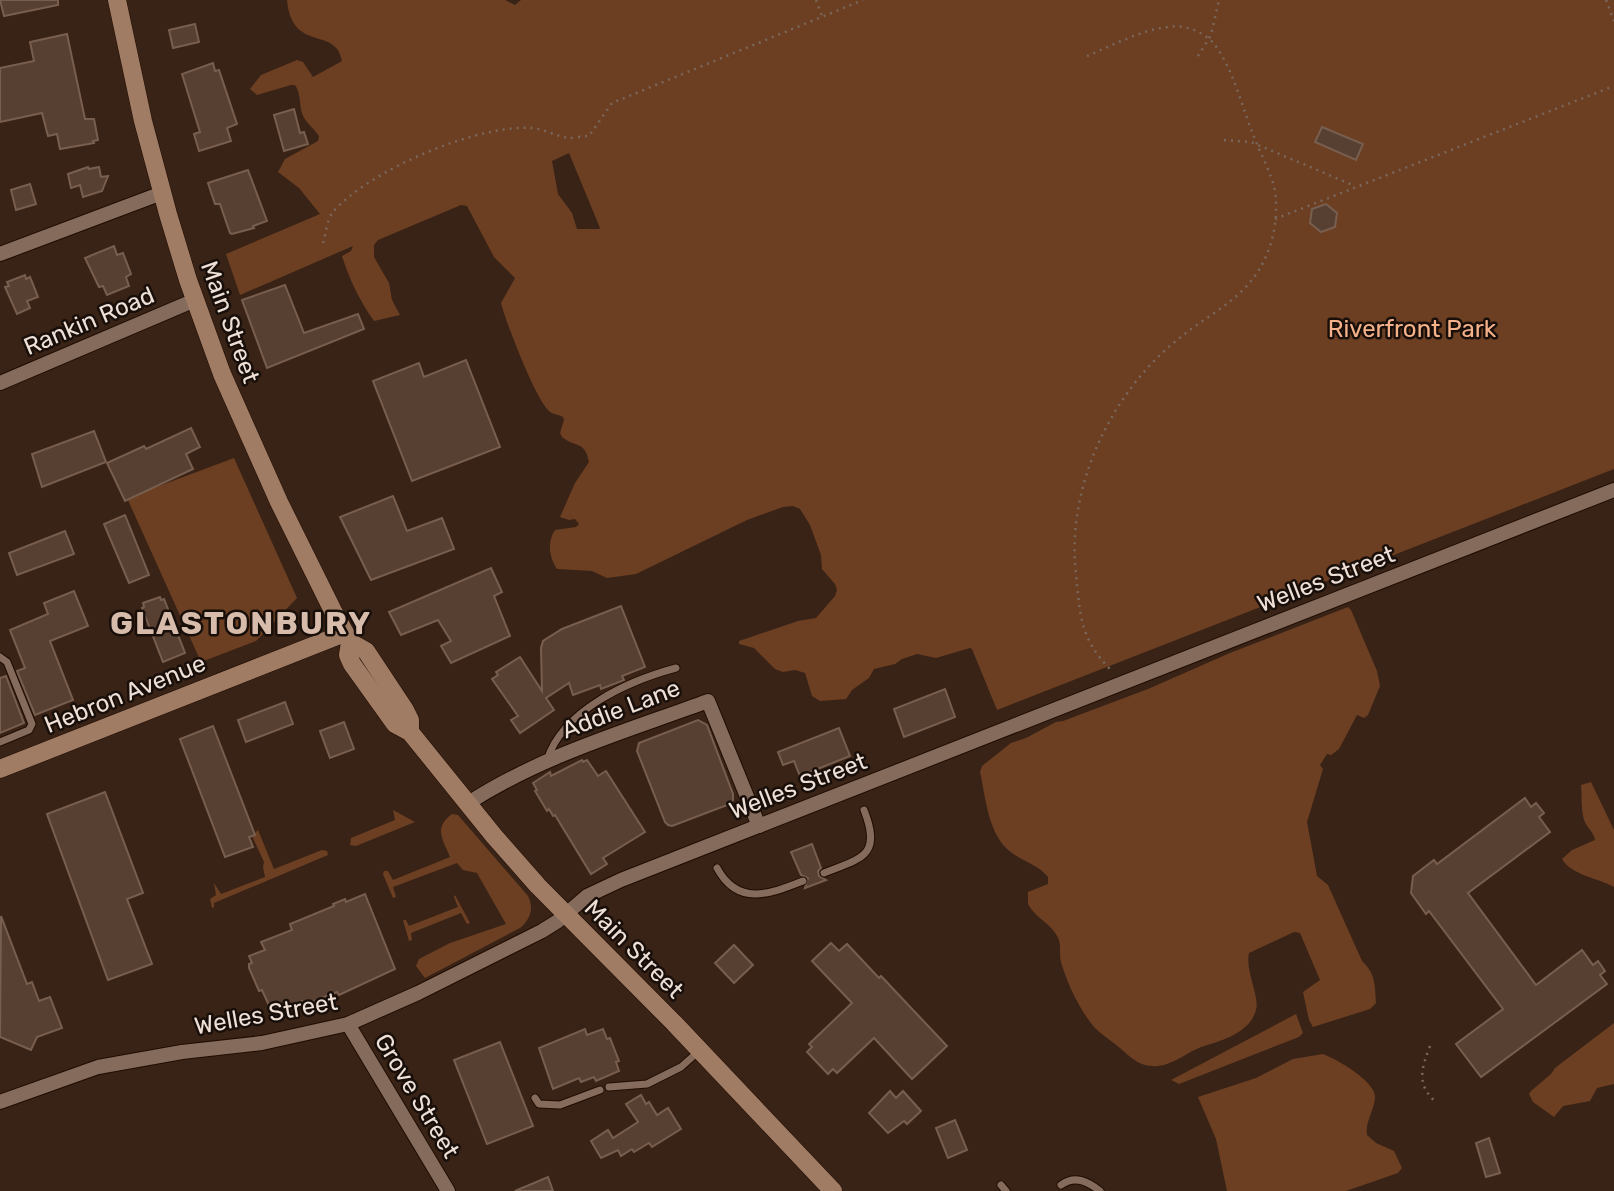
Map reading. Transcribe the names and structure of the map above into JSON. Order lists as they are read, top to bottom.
{
  "streets": {
    "main road": ["Main Street", "Hebron Avenue"],
    "street": [
      "Rankin Road",
      "Welles Street",
      "Addie Lane",
      "Grove Street"
    ]
  },
  "crossings": [
    ["Rankin Road", "Main Street"],
    ["Main Street", "Welles Street"],
    ["Main Street", "Hebron Avenue"],
    ["Main Street", "Addie Lane"],
    ["Welles Street", "Addie Lane"],
    ["Welles Street", "Grove Street"]
  ],
  "districts": ["GLASTONBURY"],
  "parks": ["Riverfront Park"]
}
